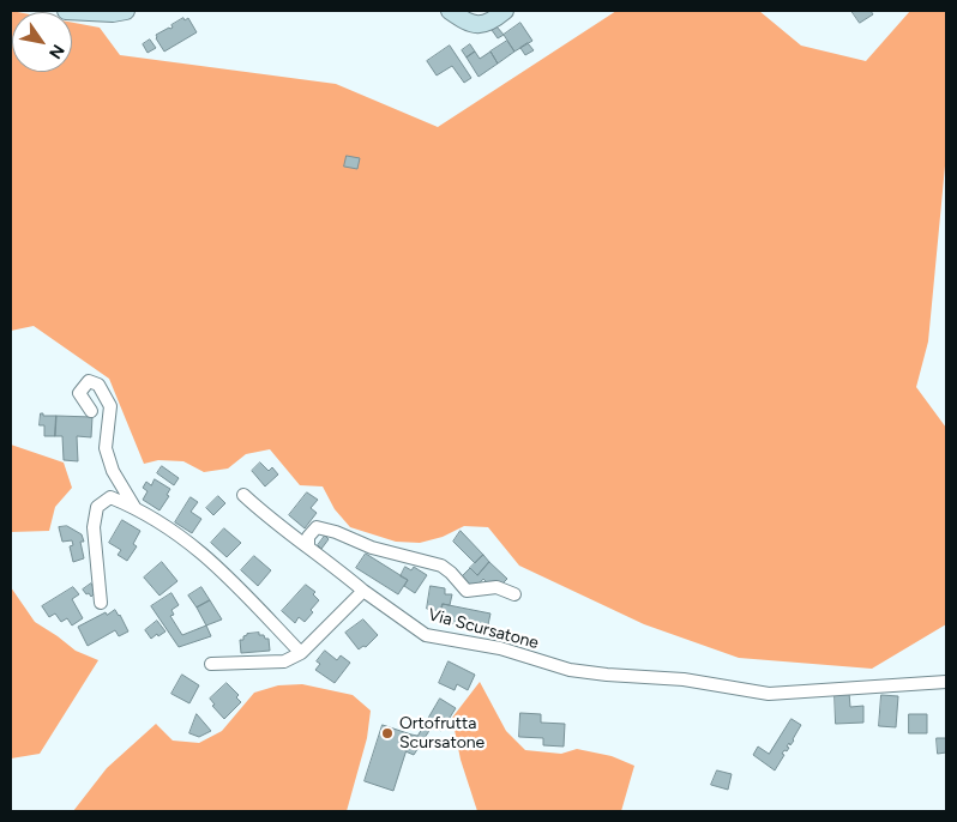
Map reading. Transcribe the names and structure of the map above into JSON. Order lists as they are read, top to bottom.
{
  "streets": {
    "street": ["Via Scursatone"]
  },
  "places": ["Ortofrutta Scursatone"],
  "north": "bottom right"
}
